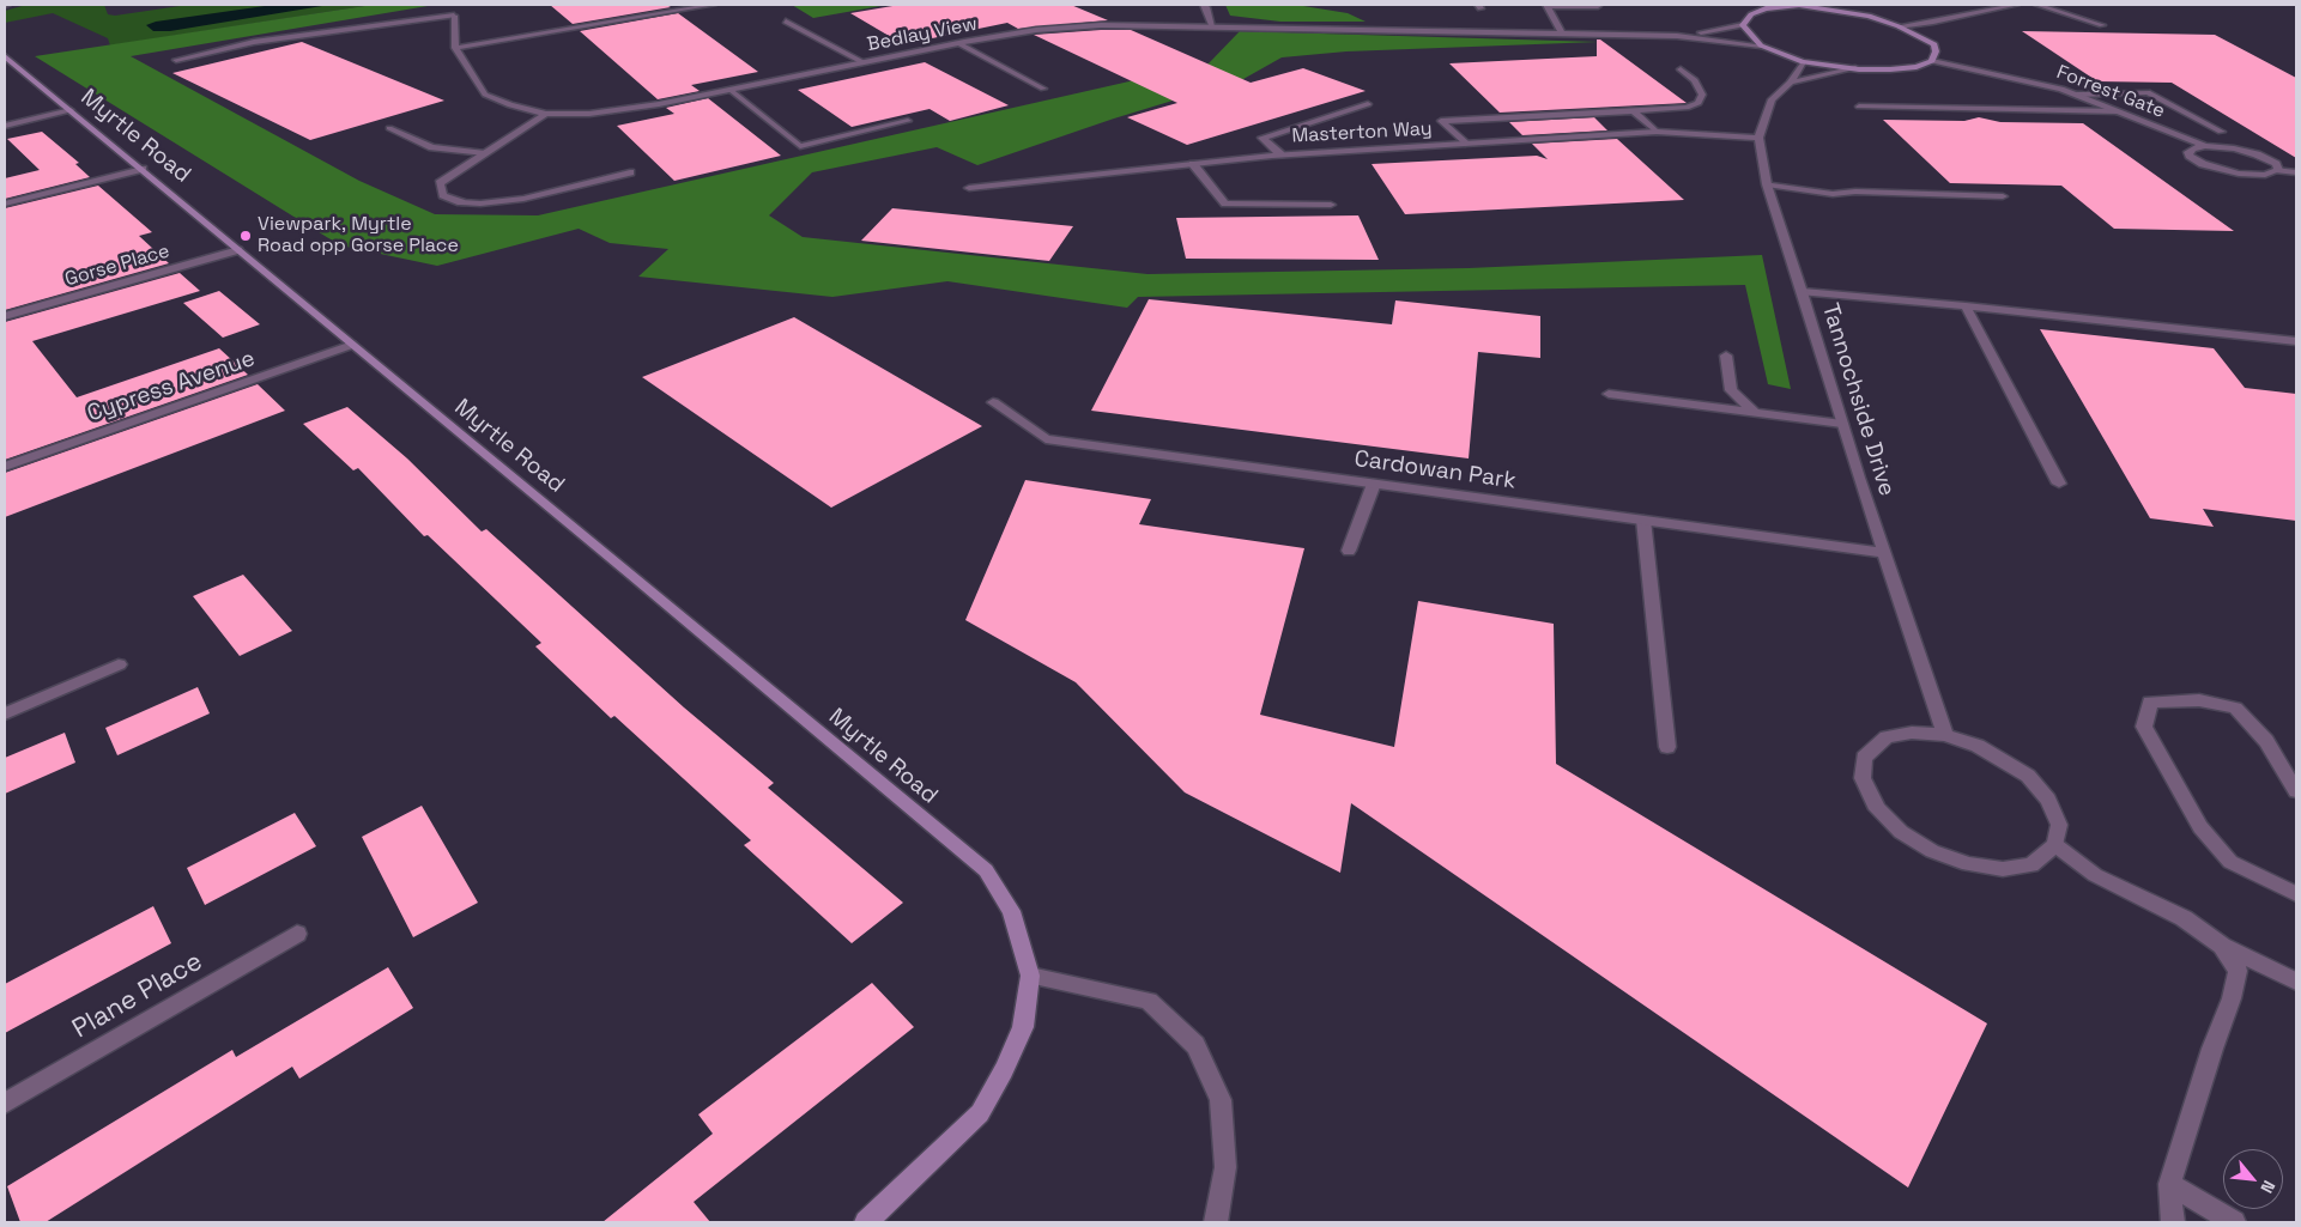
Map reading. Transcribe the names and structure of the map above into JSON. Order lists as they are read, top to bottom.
{
  "streets": {
    "street": [
      "Bedlay View",
      "Forrest Gate",
      "Masterton Way",
      "Myrtle Road",
      "Gorse Place",
      "Cypress Avenue",
      "Tannochside Drive",
      "Cardowan Park",
      "Plane Place"
    ]
  },
  "crossings": [
    ["Bedlay View", "Tannochside Drive"],
    ["Forrest Gate", "Tannochside Drive"],
    ["Masterton Way", "Tannochside Drive"],
    ["Myrtle Road", "Gorse Place"],
    ["Myrtle Road", "Cypress Avenue"],
    ["Tannochside Drive", "Cardowan Park"]
  ],
  "places": ["Viewpark, Myrtle Road opp Gorse Place"],
  "north": "bottom right"
}
